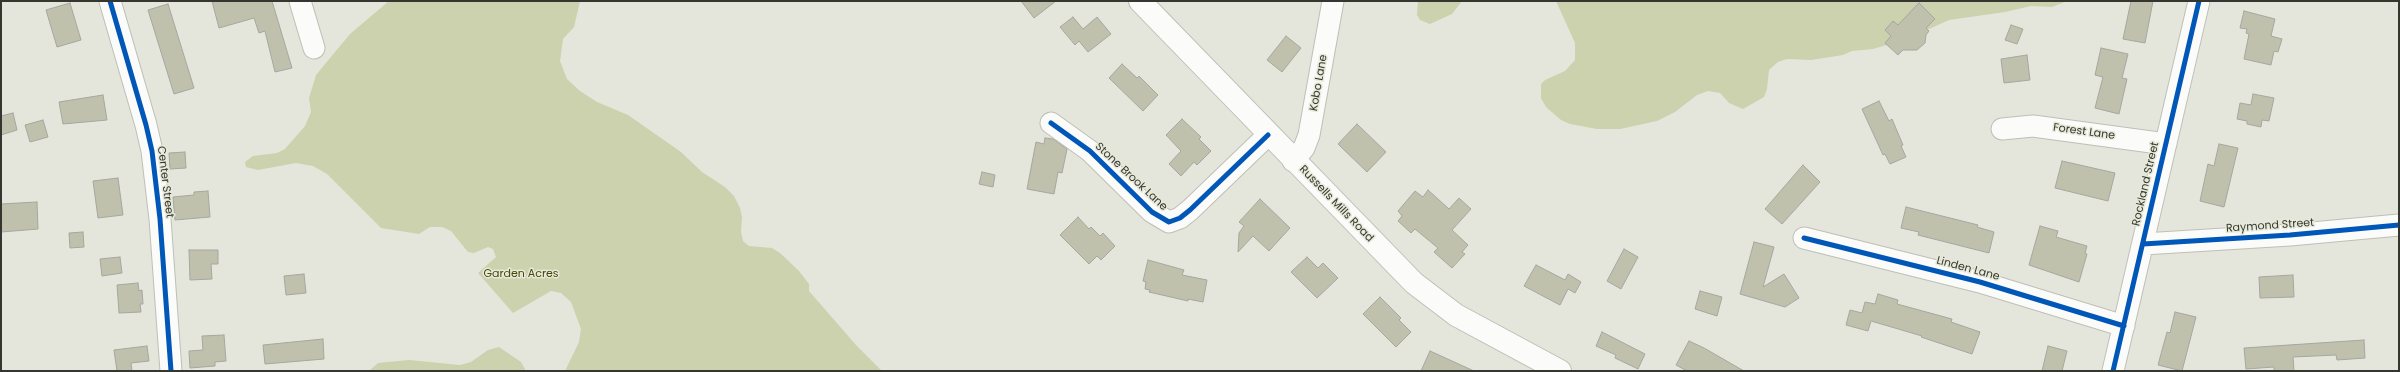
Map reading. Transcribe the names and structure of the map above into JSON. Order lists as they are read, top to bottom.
{
  "streets": {
    "main road": ["Russells Mills Road"],
    "street": [
      "Kobo Lane",
      "Forest Lane",
      "Stone Brook Lane",
      "Center Street",
      "Rockland Street",
      "Raymond Street",
      "Linden Lane"
    ]
  },
  "crossings": [
    ["Kobo Lane", "Russells Mills Road"],
    ["Forest Lane", "Rockland Street"],
    ["Stone Brook Lane", "Russells Mills Road"],
    ["Rockland Street", "Raymond Street"],
    ["Rockland Street", "Linden Lane"]
  ],
  "parks": ["Garden Acres"]
}
